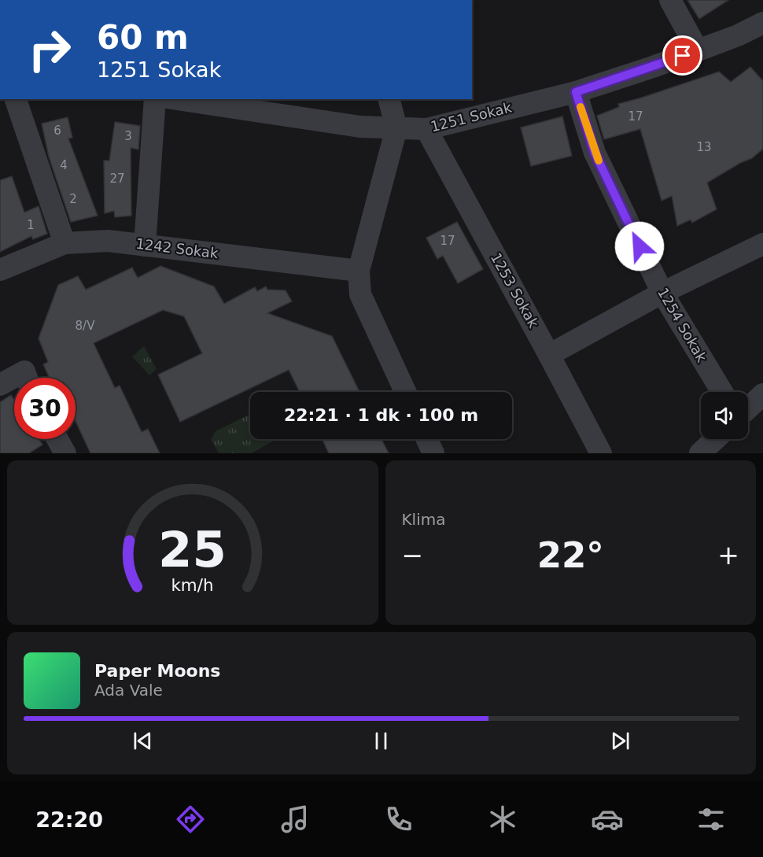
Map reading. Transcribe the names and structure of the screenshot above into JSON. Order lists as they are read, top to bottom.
{
  "streets": {
    "street": [
      "1251 Sokak",
      "1242 Sokak",
      "1253 Sokak",
      "1254 Sokak"
    ]
  },
  "crossings": [
    ["1251 Sokak", "1253 Sokak"],
    ["1251 Sokak", "1254 Sokak"]
  ],
  "house_numbers": [
    "17",
    "6",
    "3",
    "13",
    "4",
    "27",
    "2",
    "1",
    "17",
    "8/V"
  ],
  "page": {
    "turn": ["60 m", "1251 Sokak"],
    "limit": "30",
    "trip": "22:21 · 1 dk · 100 m",
    "tile": "Klima",
    "heat": ["−", "22°", "+"],
    "song": ["Paper Moons", "Ada Vale"],
    "tabs": "22:20",
    "gauge": ["25", "km/h"]
  }
}
